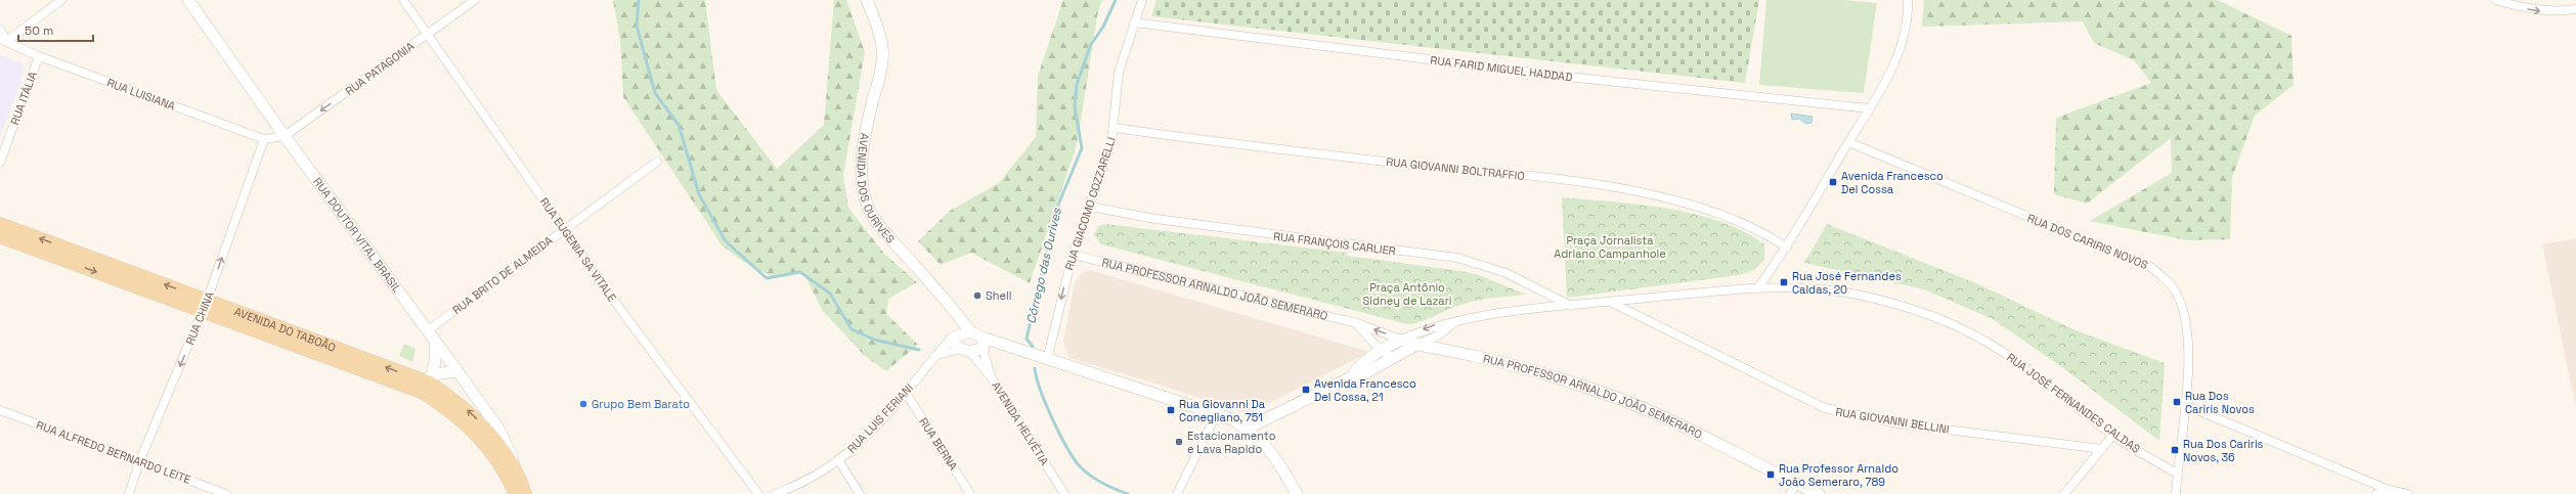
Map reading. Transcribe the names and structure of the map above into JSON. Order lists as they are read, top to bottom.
{
  "streets": {
    "main road": [
      "AVENIDA DOS OURIVES",
      "RUA DOUTOR VITAL BRASIL",
      "RUA PROFESSOR ARNALDO JOÃO SEMERARO",
      "AVENIDA DO TABOÃO"
    ],
    "street": [
      "RUA PATAGONIA",
      "RUA FARID MIGUEL HADDAD",
      "RUA LUISIANA",
      "RUA ITÁLIA",
      "RUA GIOVANNI BOLTRAFFIO",
      "RUA GIACOMO COZZARELLI",
      "RUA DOS CARIRIS NOVOS",
      "RUA FRANÇOIS CARLIER",
      "RUA EUGENIA SA VITALE",
      "RUA BRITO DE ALMEIDA",
      "RUA CHINA",
      "RUA JOSÉ FERNANDES CALDAS",
      "RUA LUIS FERIANI",
      "RUA GIOVANNI BELLINI",
      "AVENIDA HELVÉTIA",
      "RUA BERNA",
      "RUA ALFREDO BERNARDO LEITE"
    ]
  },
  "crossings": [
    ["RUA PATAGONIA", "RUA LUISIANA"],
    ["RUA PATAGONIA", "RUA DOUTOR VITAL BRASIL"],
    ["RUA PATAGONIA", "RUA EUGENIA SA VITALE"],
    ["RUA FARID MIGUEL HADDAD", "RUA GIACOMO COZZARELLI"],
    ["RUA LUISIANA", "RUA ITÁLIA"],
    ["RUA LUISIANA", "RUA DOUTOR VITAL BRASIL"],
    ["RUA LUISIANA", "RUA CHINA"],
    ["RUA GIOVANNI BOLTRAFFIO", "RUA GIACOMO COZZARELLI"],
    ["RUA GIACOMO COZZARELLI", "RUA FRANÇOIS CARLIER"],
    ["RUA GIACOMO COZZARELLI", "RUA PROFESSOR ARNALDO JOÃO SEMERARO"],
    ["RUA DOUTOR VITAL BRASIL", "RUA BRITO DE ALMEIDA"],
    ["RUA DOUTOR VITAL BRASIL", "AVENIDA DO TABOÃO"],
    ["RUA DOS CARIRIS NOVOS", "RUA JOSÉ FERNANDES CALDAS"],
    ["RUA EUGENIA SA VITALE", "RUA BRITO DE ALMEIDA"],
    ["RUA CHINA", "AVENIDA DO TABOÃO"],
    ["RUA CHINA", "RUA ALFREDO BERNARDO LEITE"],
    ["RUA JOSÉ FERNANDES CALDAS", "RUA GIOVANNI BELLINI"],
    ["RUA LUIS FERIANI", "RUA BERNA"]
  ],
  "one_way": ["RUA PATAGONIA"],
  "water": ["Córrego das Ourives"],
  "parks": ["Praça Jornalista Adriano Campanhole", "Praça Antônio Sidney de Lazari"],
  "places": {
    "transit": [
      "Avenida Francesco Del Cossa",
      "Rua José Fernandes Caldas, 20",
      "Avenida Francesco Del Cossa, 21",
      "Rua Dos Cariris Novos",
      "Rua Giovanni Da Conegliano, 751",
      "Rua Dos Cariris Novos, 36",
      "Rua Professor Arnaldo João Semeraro, 789"
    ],
    "other": ["Shell", "Grupo Bem Barato", "Estacionamento e Lava Rapido"]
  },
  "scale_bar": "50 m"
}
